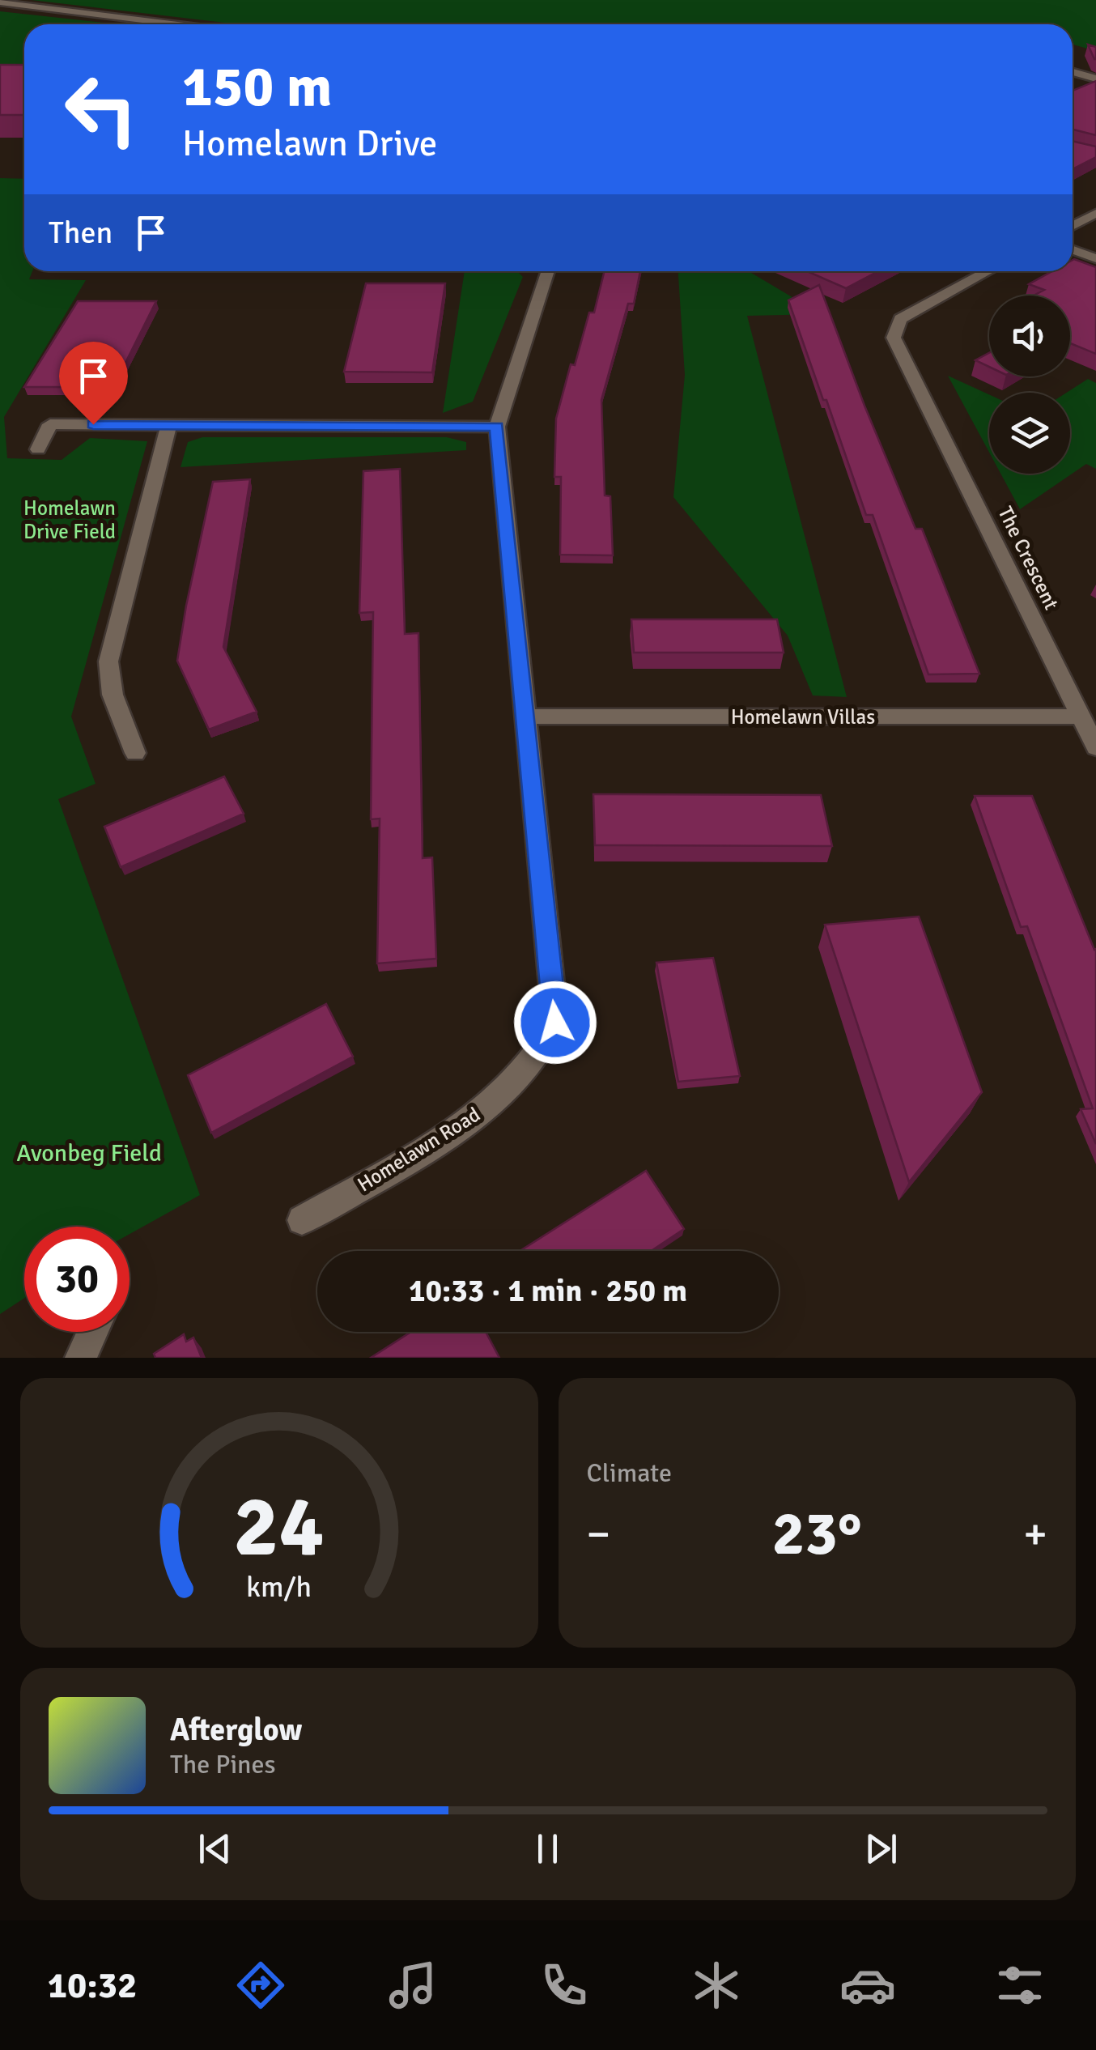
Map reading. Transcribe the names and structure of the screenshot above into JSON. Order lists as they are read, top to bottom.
{
  "streets": {
    "street": ["The Crescent", "Homelawn Villas", "Homelawn Road"]
  },
  "crossings": [
    ["The Crescent", "Homelawn Villas"],
    ["Homelawn Villas", "Homelawn Road"]
  ],
  "parks": ["Homelawn Drive Field", "Avonbeg Field"],
  "page": {
    "turn": ["150 m", "Homelawn Drive"],
    "then": "Then",
    "limit": "30",
    "trip": "10:33 · 1 min · 250 m",
    "tile": "Climate",
    "heat": ["−", "23°", "+"],
    "song": ["Afterglow", "The Pines"],
    "tabs": "10:32",
    "gauge": ["24", "km/h"]
  }
}
